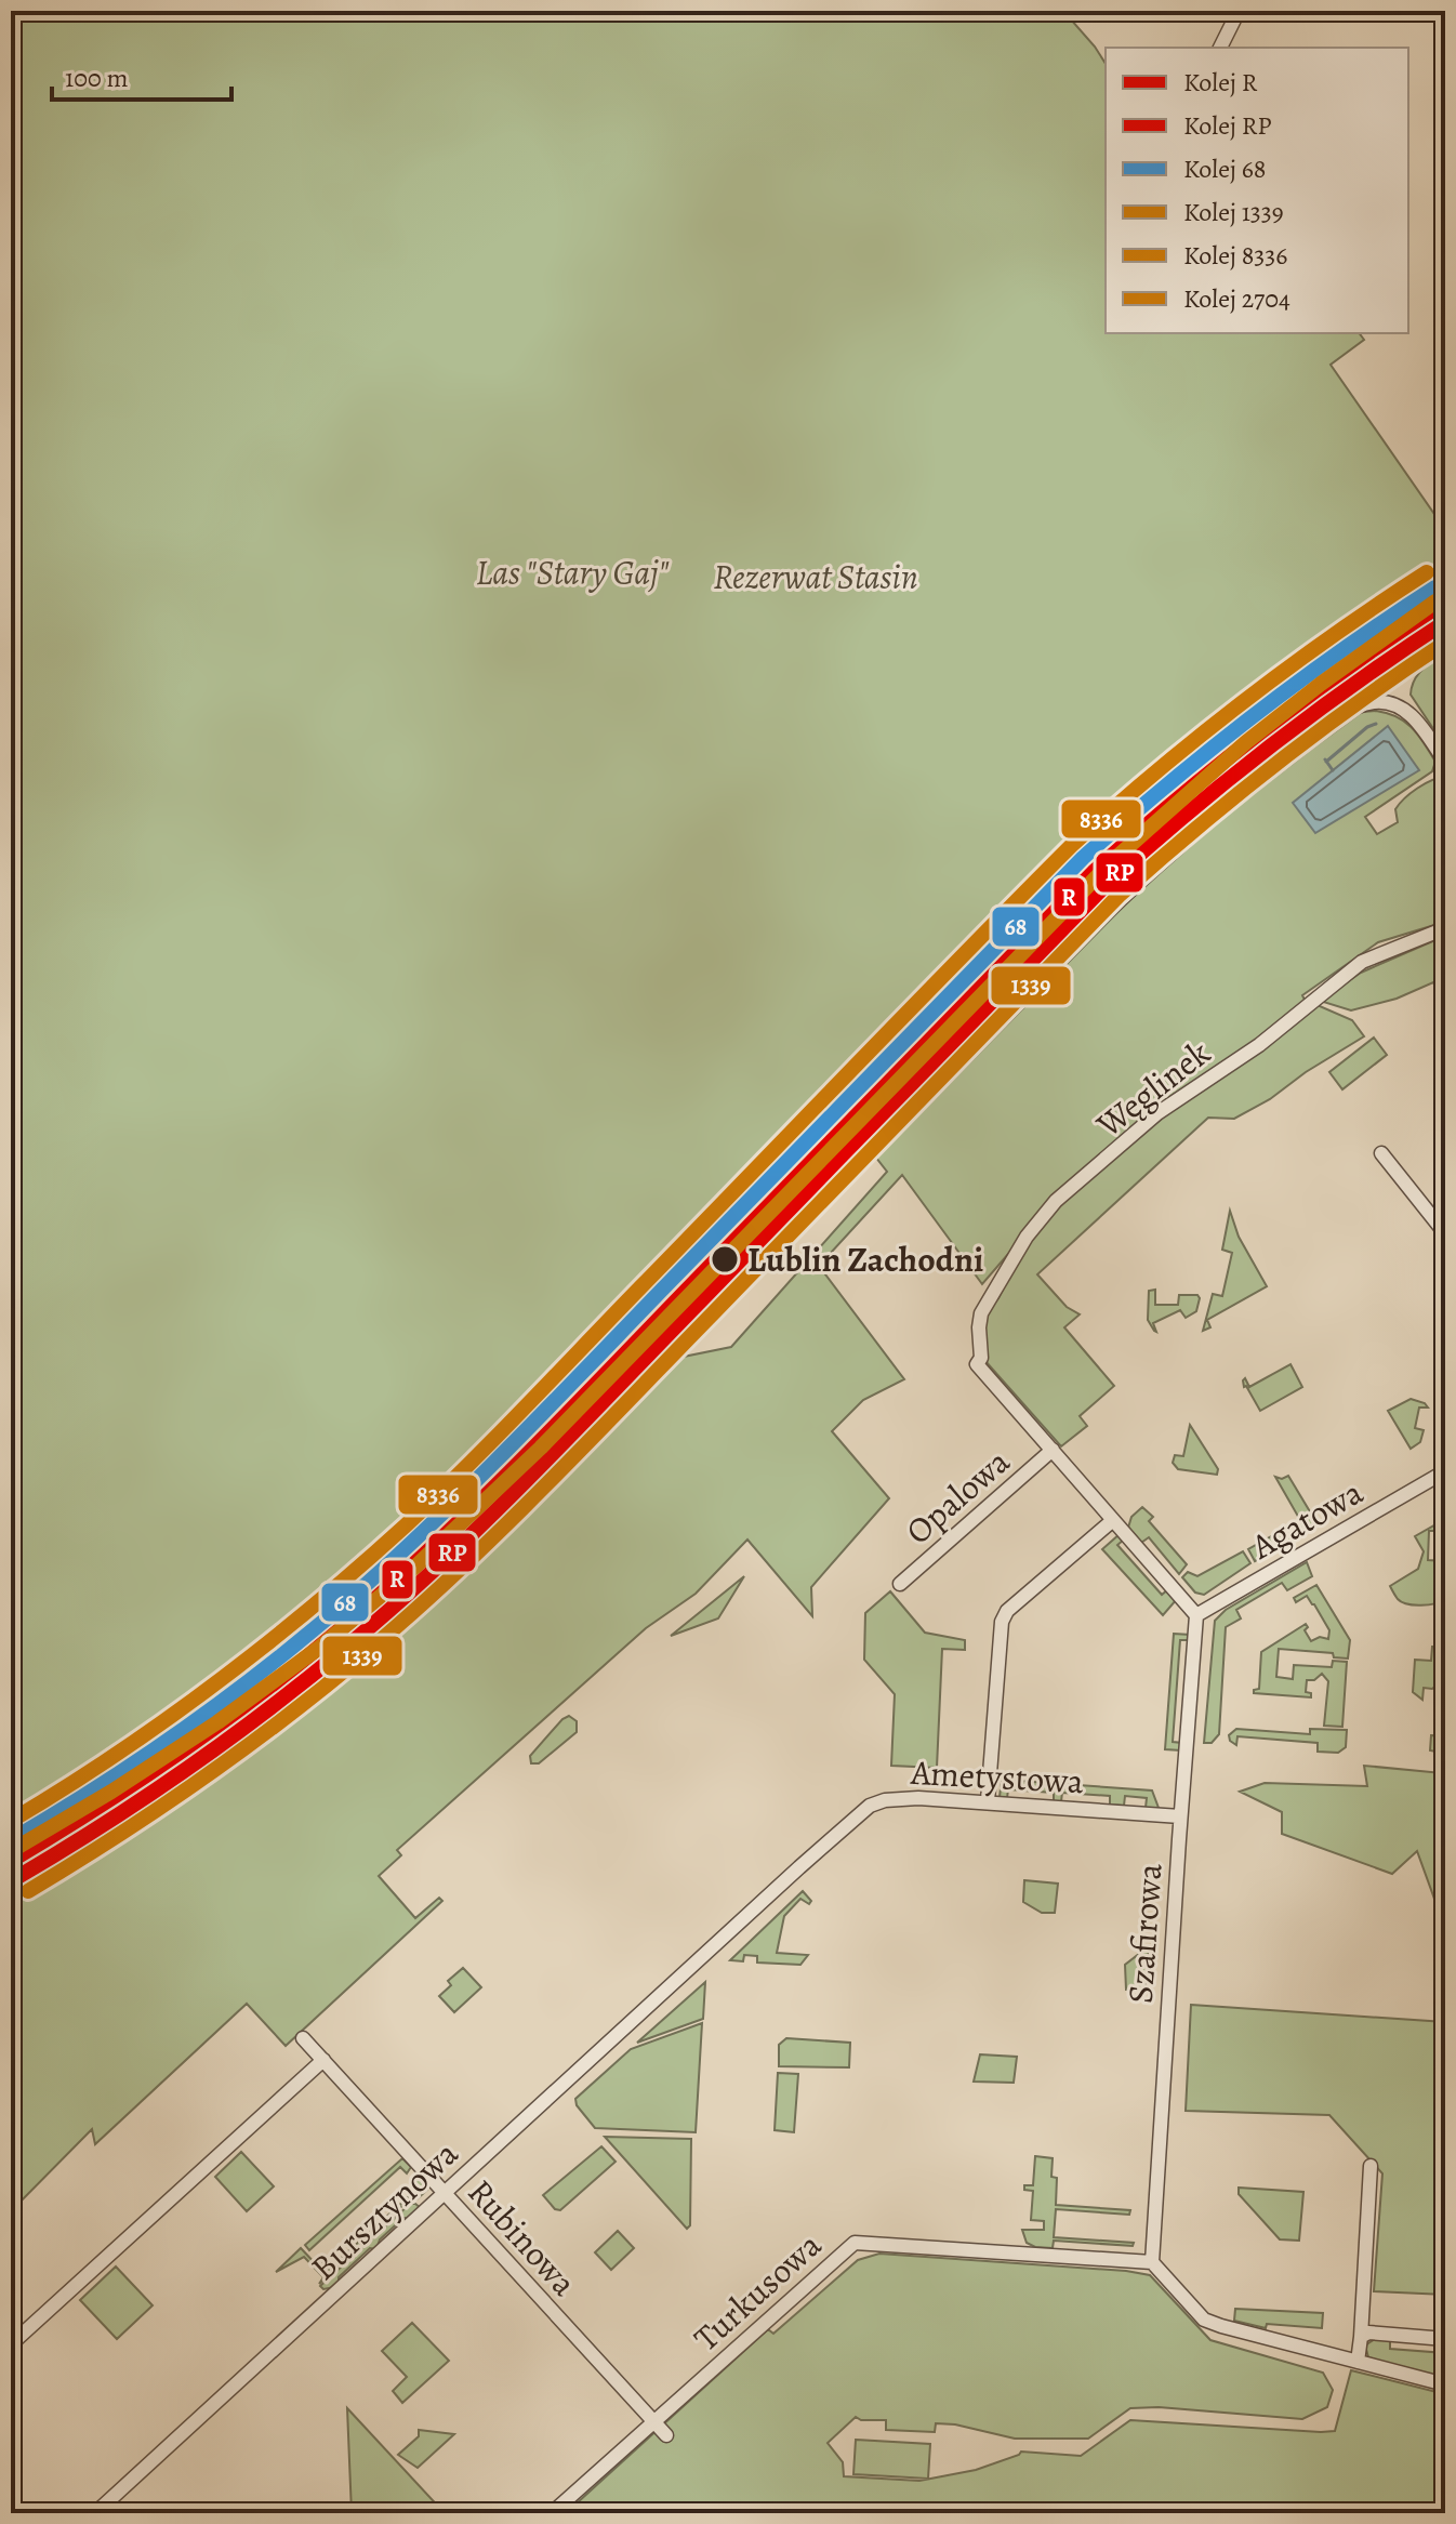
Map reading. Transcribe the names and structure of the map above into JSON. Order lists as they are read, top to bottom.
{
  "streets": {
    "street": [
      "Węglinek",
      "Opalowa",
      "Agatowa",
      "Ametystowa",
      "Szafirowa",
      "Bursztynowa",
      "Rubinowa",
      "Turkusowa"
    ]
  },
  "crossings": [
    ["Węglinek", "Opalowa"],
    ["Agatowa", "Szafirowa"],
    ["Ametystowa", "Szafirowa"],
    ["Ametystowa", "Bursztynowa"],
    ["Szafirowa", "Turkusowa"],
    ["Bursztynowa", "Rubinowa"],
    ["Rubinowa", "Turkusowa"]
  ],
  "parks": ["Las \"Stary Gaj\"", "Rezerwat Stasin"],
  "places": ["Lublin Zachodni"],
  "lines": [
    "rail line 8336",
    "rail line 68",
    "rail line R",
    "rail line 2704",
    "rail line RP",
    "rail line 1339"
  ],
  "legend": [
    "Kolej R",
    "Kolej RP",
    "Kolej 68",
    "Kolej 1339",
    "Kolej 8336",
    "Kolej 2704"
  ],
  "scale_bar": "100 m"
}
